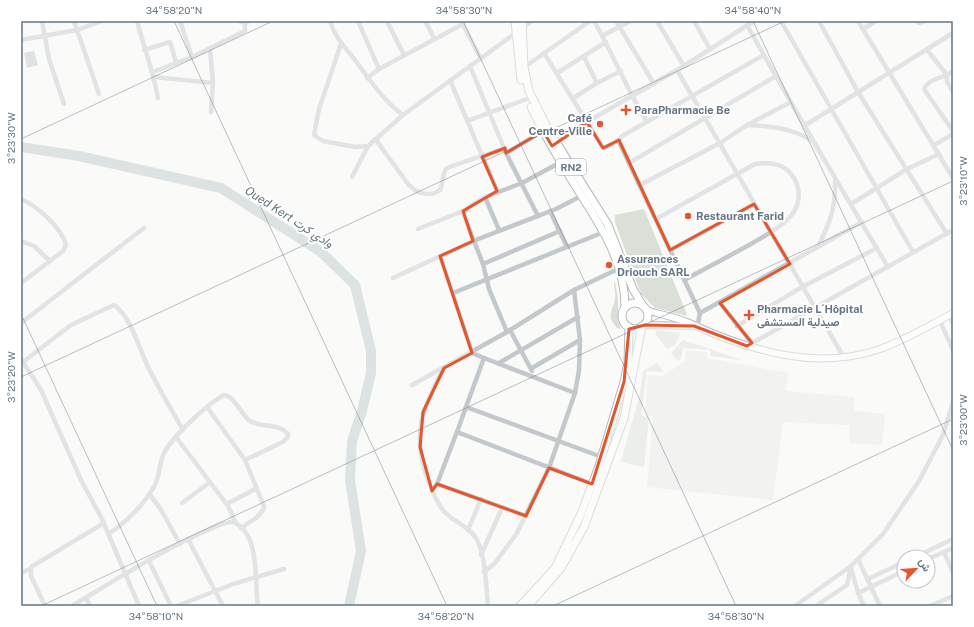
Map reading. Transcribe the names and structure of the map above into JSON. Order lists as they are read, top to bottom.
{
  "streets": {
    "main road": ["RN2"]
  },
  "water": ["Oued Kert وادي كرت"],
  "places": {
    "health": ["ParaPharmacie Be", "Pharmacie L´Hôpital صيدلية المستشفى"],
    "other": ["Café Centre-Ville", "Restaurant Farid", "Assurances Driouch SARL"]
  },
  "north": "top right",
  "coordinates": [
    "34°58'20\"N",
    "34°58'30\"N",
    "34°58'40\"N",
    "3°23'30\"W",
    "3°23'10\"W",
    "3°23'20\"W",
    "3°23'00\"W",
    "34°58'10\"N"
  ]
}
